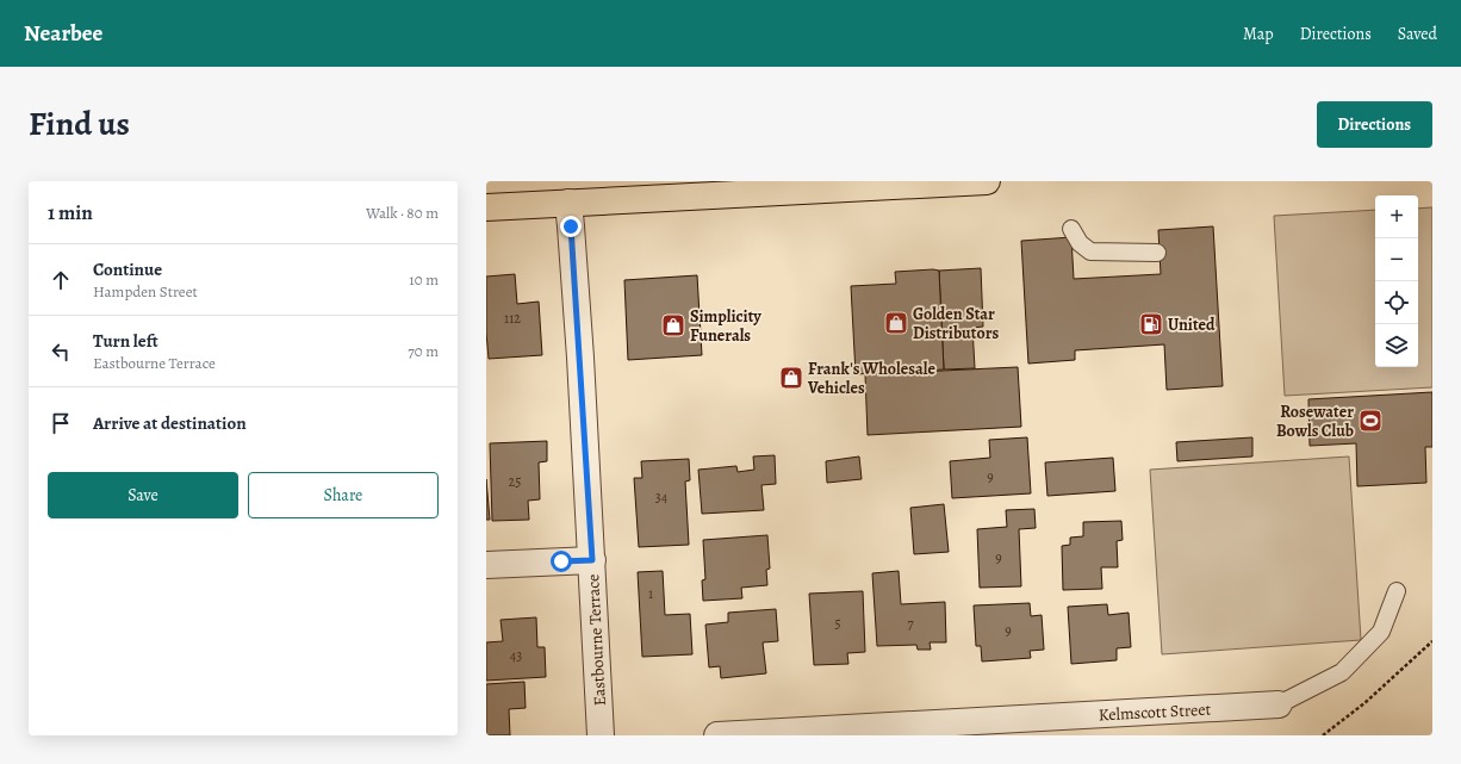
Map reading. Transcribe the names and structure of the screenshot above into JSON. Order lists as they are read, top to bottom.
{
  "streets": {
    "street": ["Eastbourne Terrace", "Kelmscott Street"]
  },
  "places": {
    "shop": ["Golden Star Distributors", "Simplicity Funerals", "Frank's Wholesale Vehicles"],
    "fuel station": ["United"],
    "sports": ["Rosewater Bowls Club"]
  },
  "house_numbers": [
    "112",
    "9",
    "25",
    "34",
    "9",
    "1",
    "5",
    "7",
    "9",
    "43"
  ],
  "page": {
    "header": "Nearbee",
    "nav": ["Map", "Directions", "Saved"],
    "title": "Find us",
    "buttons": [
      "Directions",
      ["Save", "Share"]
    ],
    "heading": ["1 min", "Walk · 80 m"],
    "map_buttons": ["+", "−"],
    "list": [
      ["Continue", "Hampden Street", "10 m"],
      ["Turn left", "Eastbourne Terrace", "70 m"],
      "Arrive at destination"
    ]
  }
}
